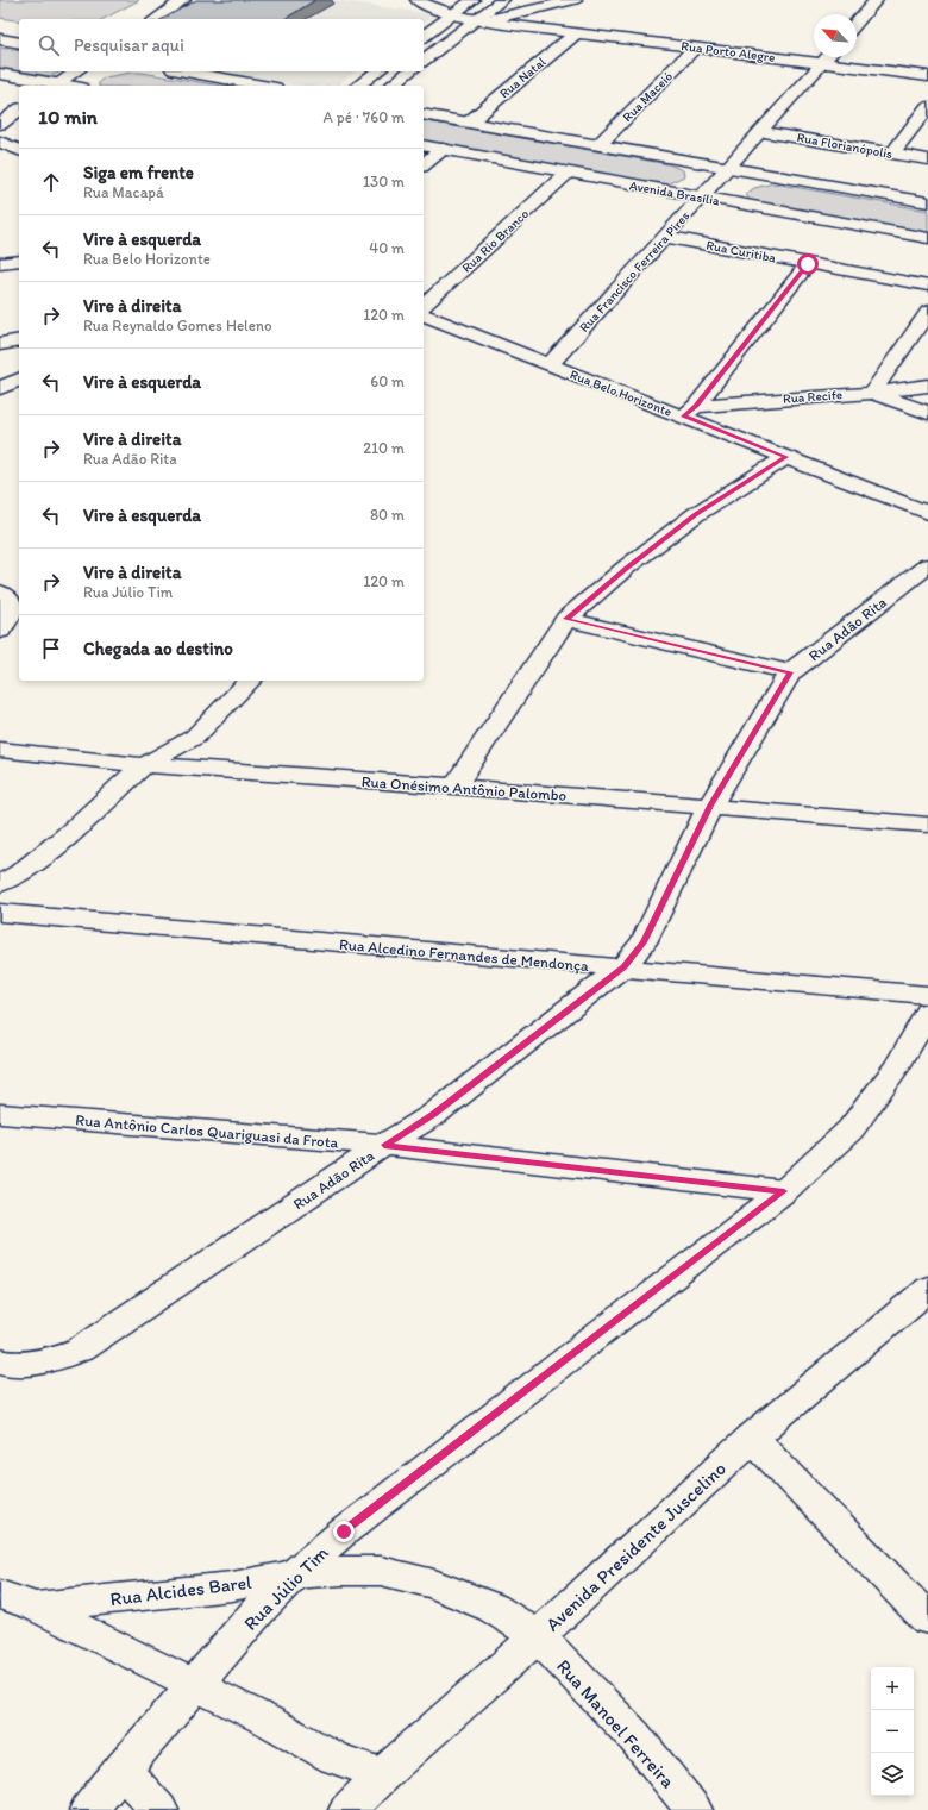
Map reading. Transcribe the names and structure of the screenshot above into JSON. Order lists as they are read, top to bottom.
{
  "streets": {
    "street": [
      "Rua Porto Alegre",
      "Rua Natal",
      "Rua Maceió",
      "Rua Florianópolis",
      "Avenida Brasília",
      "Rua Rio Branco",
      "Rua Curitiba",
      "Rua Francisco Ferreira Pires",
      "Rua Belo Horizonte",
      "Rua Recife",
      "Rua Adão Rita",
      "Rua Onésimo Antônio Palombo",
      "Rua Alcedino Fernandes de Mendonça",
      "Rua Antônio Carlos Quariguasi da Frota",
      "Avenida Presidente Juscelino",
      "Rua Júlio Tim",
      "Rua Alcides Barel",
      "Rua Manoel Ferreira"
    ]
  },
  "crossings": [
    ["Rua Porto Alegre", "Rua Natal"],
    ["Rua Porto Alegre", "Rua Maceió"],
    ["Rua Florianópolis", "Rua Francisco Ferreira Pires"],
    ["Avenida Brasília", "Rua Rio Branco"],
    ["Avenida Brasília", "Rua Francisco Ferreira Pires"],
    ["Rua Curitiba", "Rua Francisco Ferreira Pires"],
    ["Rua Francisco Ferreira Pires", "Rua Belo Horizonte"],
    ["Rua Belo Horizonte", "Rua Recife"],
    ["Rua Adão Rita", "Rua Onésimo Antônio Palombo"],
    ["Rua Adão Rita", "Rua Alcedino Fernandes de Mendonça"],
    ["Rua Adão Rita", "Rua Antônio Carlos Quariguasi da Frota"],
    ["Rua Antônio Carlos Quariguasi da Frota", "Rua Júlio Tim"],
    ["Avenida Presidente Juscelino", "Rua Alcides Barel"],
    ["Avenida Presidente Juscelino", "Rua Manoel Ferreira"],
    ["Rua Júlio Tim", "Rua Alcides Barel"],
    ["Rua Alcides Barel", "Rua Manoel Ferreira"]
  ],
  "north": "top left",
  "page": {
    "search": "Pesquisar aqui",
    "heading": ["10 min", "A pé · 760 m"],
    "list": [
      ["Siga em frente", "Rua Macapá", "130 m"],
      ["Vire à esquerda", "Rua Belo Horizonte", "40 m"],
      ["Vire à direita", "Rua Reynaldo Gomes Heleno", "120 m"],
      ["Vire à esquerda", "60 m"],
      ["Vire à direita", "Rua Adão Rita", "210 m"],
      ["Vire à esquerda", "80 m"],
      ["Vire à direita", "Rua Júlio Tim", "120 m"],
      "Chegada ao destino"
    ],
    "map_buttons": ["+", "−"]
  }
}
